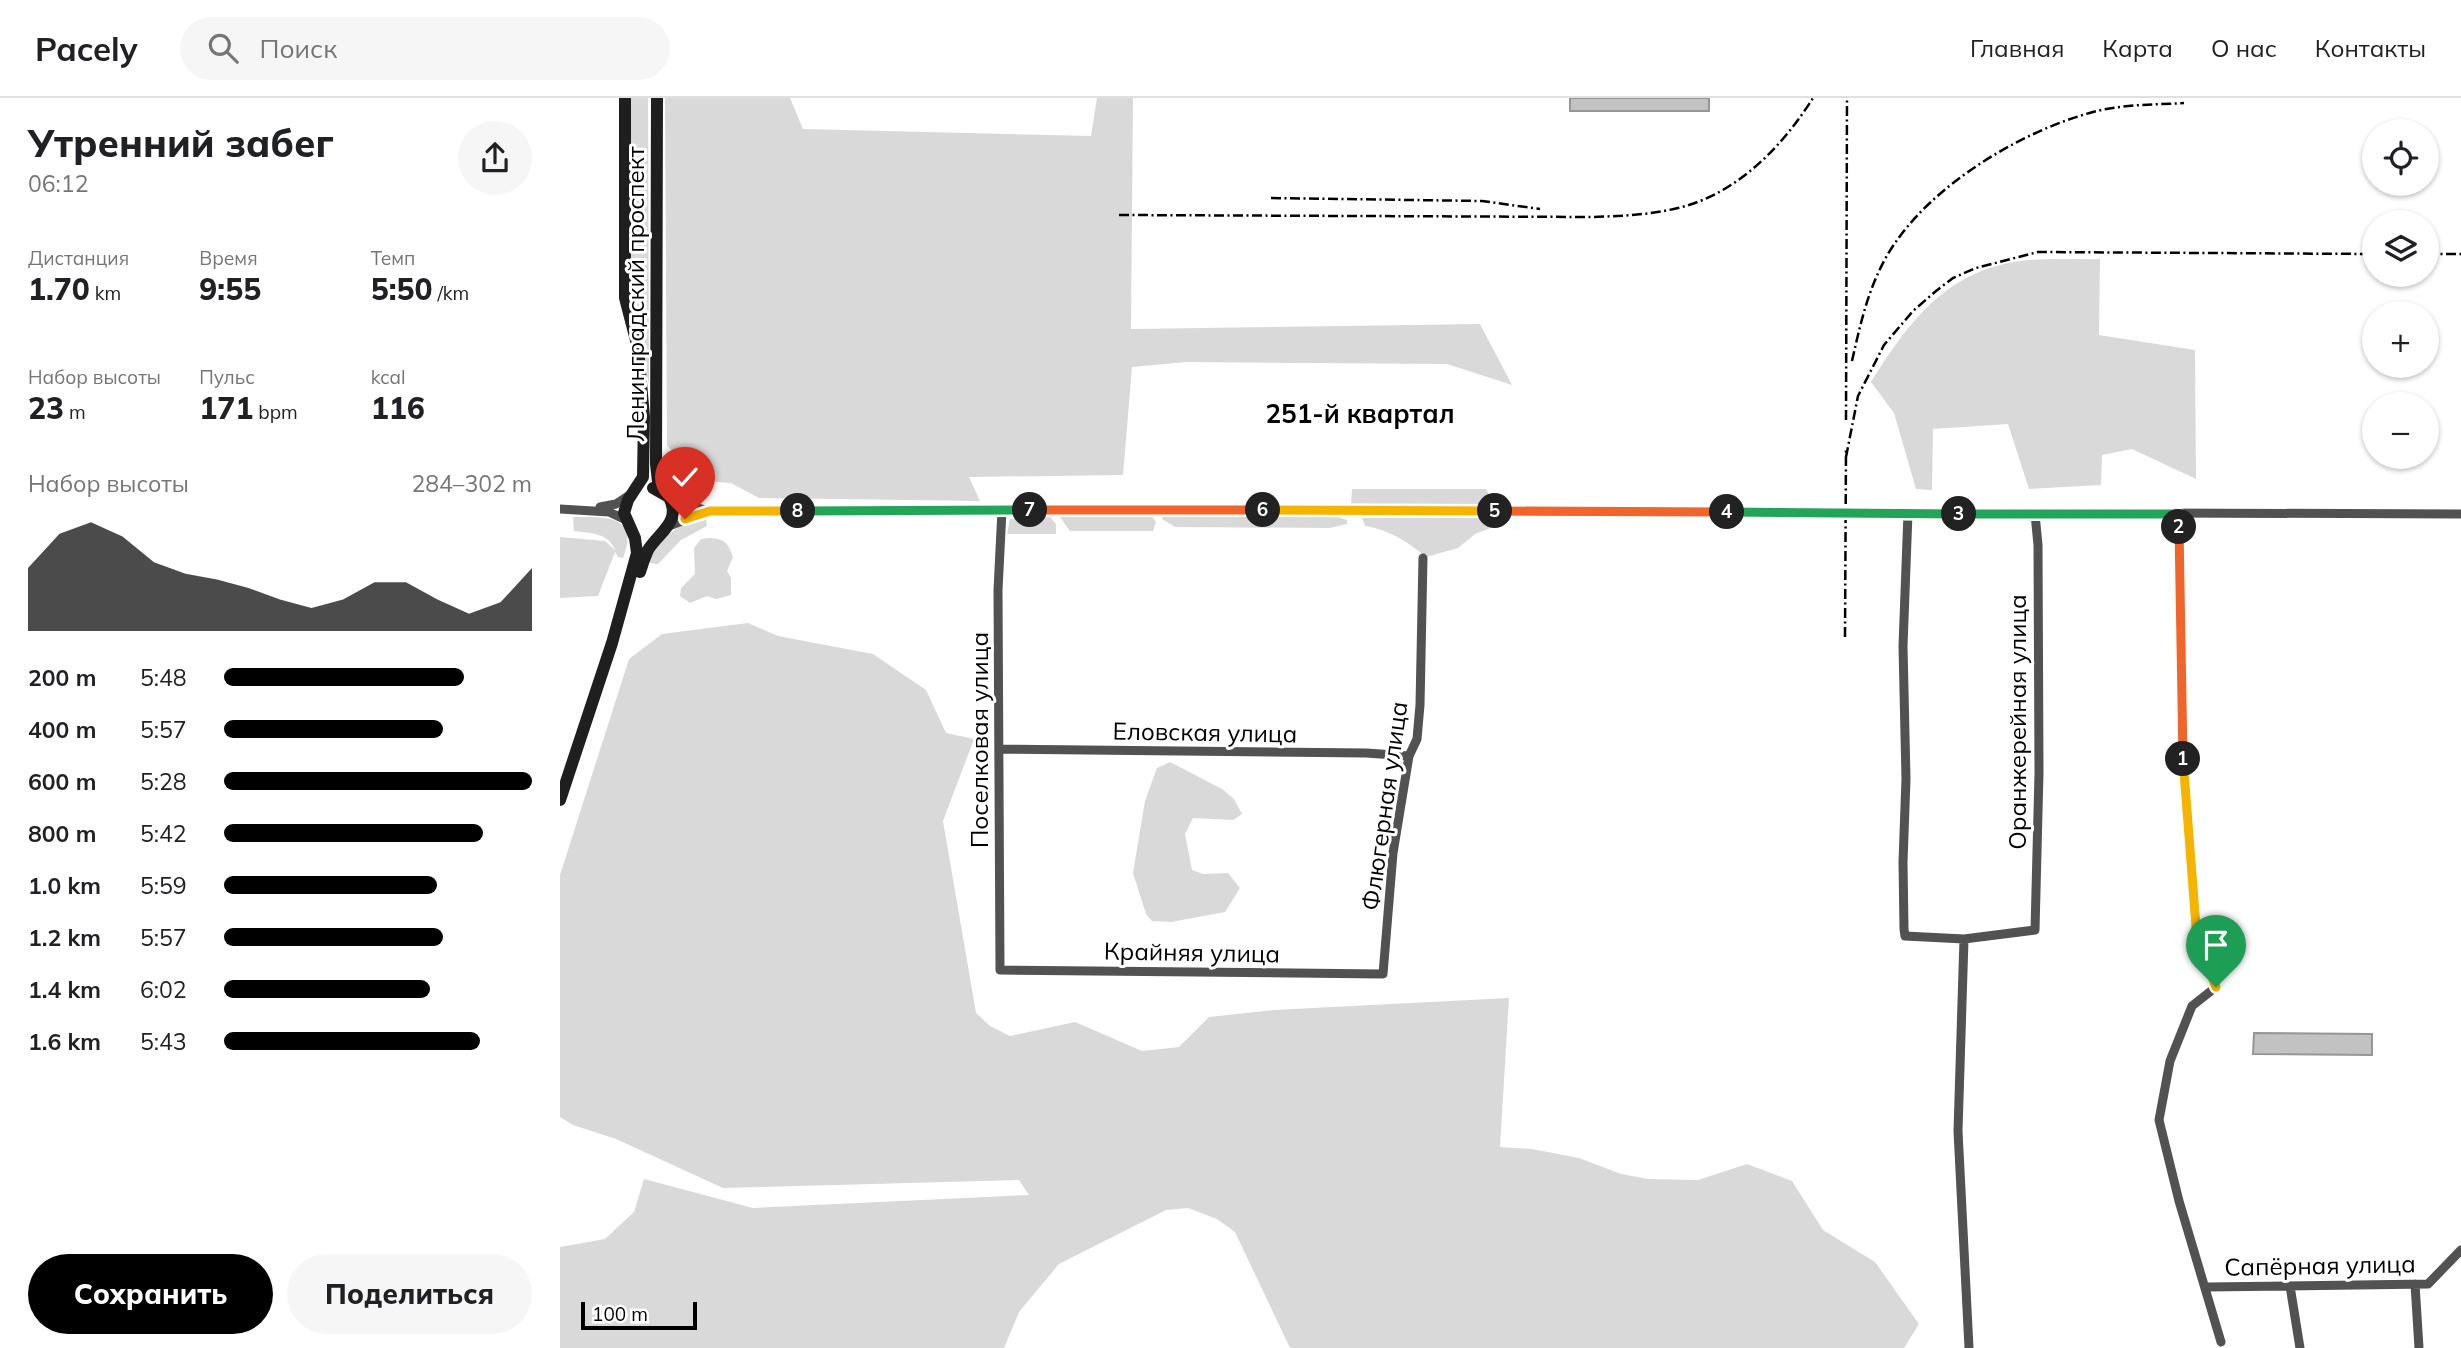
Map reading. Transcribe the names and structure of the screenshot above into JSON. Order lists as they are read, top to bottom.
{
  "streets": {
    "main road": ["Ленинградский проспект"],
    "street": [
      "Оранжерейная улица",
      "Еловская улица",
      "Поселковая улица",
      "Флюгерная улица",
      "Крайняя улица",
      "Сапёрная улица"
    ]
  },
  "crossings": [
    ["Еловская улица", "Поселковая улица"],
    ["Еловская улица", "Флюгерная улица"],
    ["Поселковая улица", "Крайняя улица"],
    ["Флюгерная улица", "Крайняя улица"]
  ],
  "districts": ["251-й квартал"],
  "scale_bar": "100 m",
  "page": {
    "header": "Pacely",
    "search": "Поиск",
    "nav": [
      "Главная",
      "Карта",
      "О нас",
      "Контакты"
    ],
    "heading": ["Утренний забег", "06:12"],
    "map_buttons": ["+", "−"],
    "stats": [
      ["Дистанция", "1.70 km"],
      ["Время", "9:55"],
      ["Темп", "5:50 /km"],
      ["Набор высоты", "23 m"],
      ["Пульс", "171 bpm"],
      ["kcal", "116"]
    ],
    "chart": ["Набор высоты", "284–302 m"],
    "pins": [
      "6",
      "7",
      "5",
      "8",
      "4",
      "3",
      "2",
      "1"
    ],
    "list": [
      {
        "name": "200 m",
        "note": "5:48"
      },
      {
        "name": "400 m",
        "note": "5:57"
      },
      {
        "name": "600 m",
        "note": "5:28"
      },
      {
        "name": "800 m",
        "note": "5:42"
      },
      {
        "name": "1.0 km",
        "note": "5:59"
      },
      {
        "name": "1.2 km",
        "note": "5:57"
      },
      {
        "name": "1.4 km",
        "note": "6:02"
      },
      {
        "name": "1.6 km",
        "note": "5:43"
      }
    ],
    "buttons": ["Сохранить", "Поделиться"],
    "scale": "100 m"
  }
}
